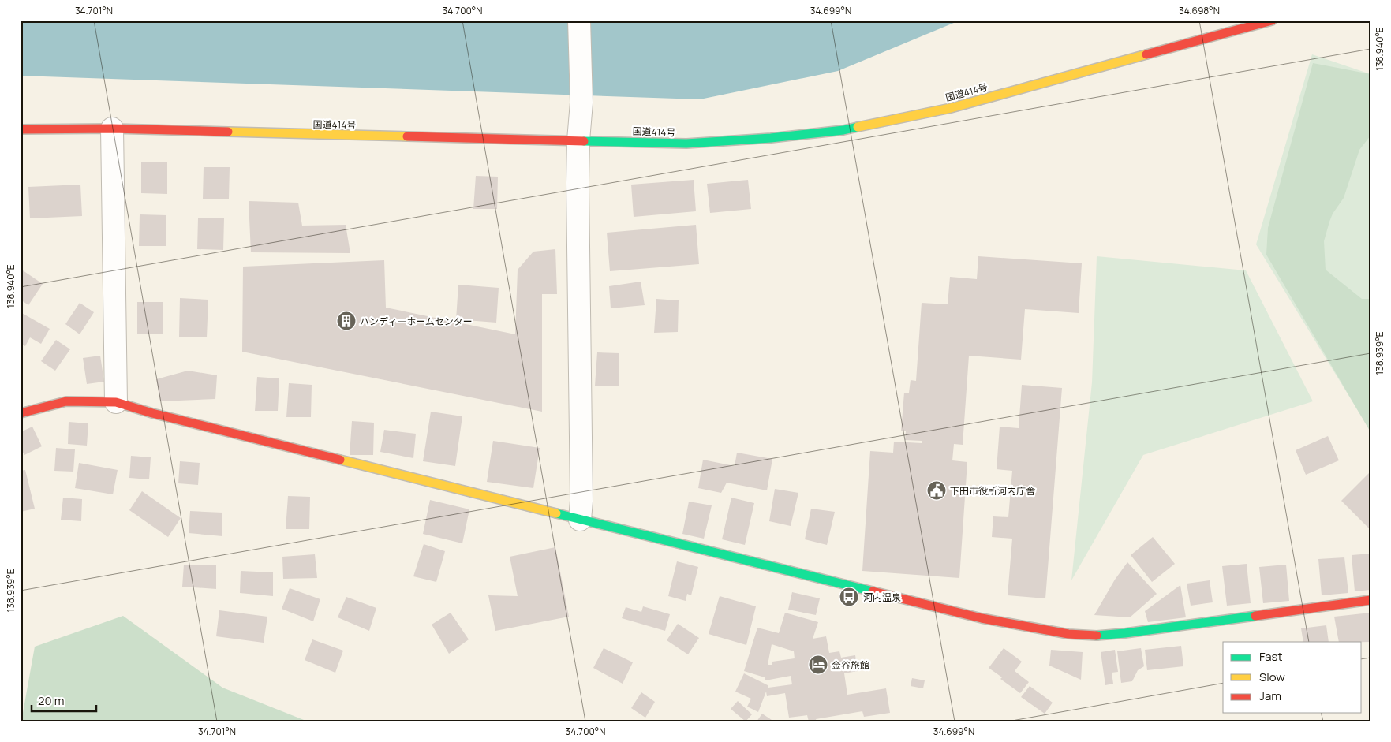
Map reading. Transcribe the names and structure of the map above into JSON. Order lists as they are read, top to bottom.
{
  "streets": {
    "main road": ["国道414号"]
  },
  "places": {
    "building": ["ハンディ―ホームセンター"],
    "public building": ["下田市役所河内庁舎"],
    "bus stop": ["河内温泉"],
    "hotel": ["金谷旅館"]
  },
  "legend": ["Fast", "Slow", "Jam"],
  "scale_bar": "20 m",
  "coordinates": [
    "34.701°N",
    "34.700°N",
    "34.699°N",
    "34.698°N",
    "138.940°E",
    "138.939°E"
  ]
}
